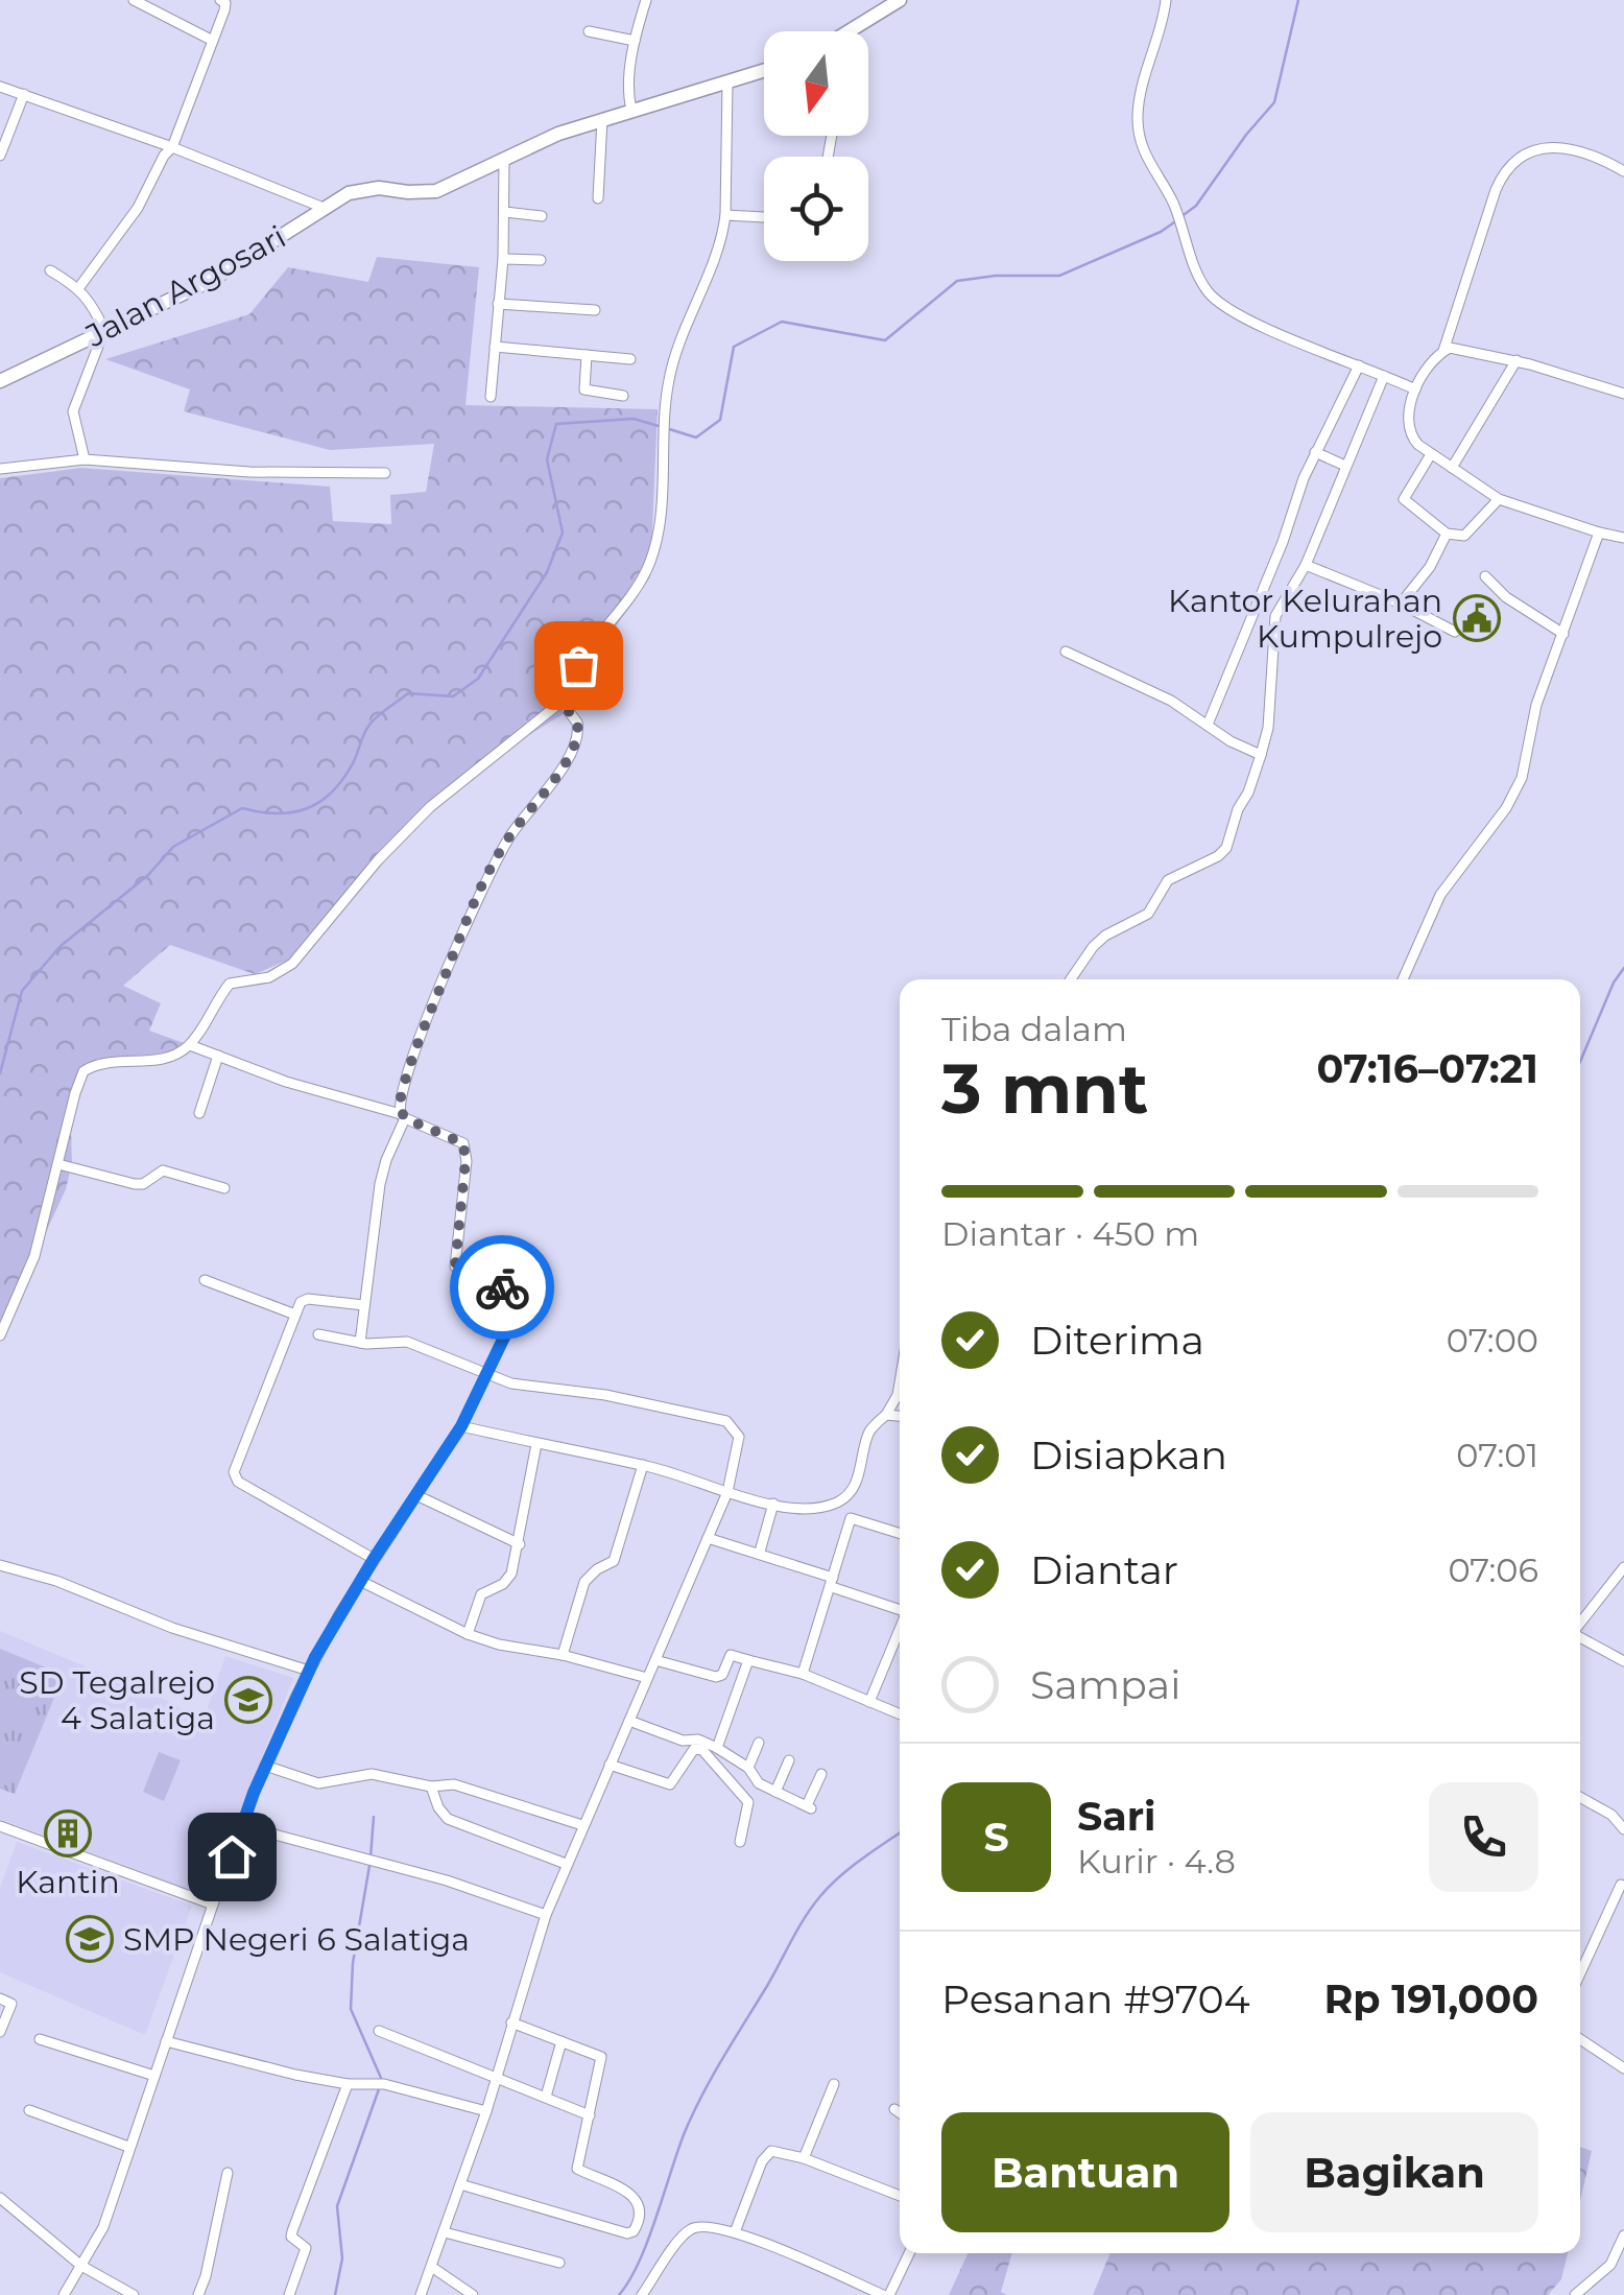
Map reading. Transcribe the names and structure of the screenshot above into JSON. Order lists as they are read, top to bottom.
{
  "streets": {
    "street": ["Jalan Argosari"]
  },
  "places": {
    "public building": ["Kantor Kelurahan Kumpulrejo"],
    "school or university": ["SD Tegalrejo 4 Salatiga", "SMP Negeri 6 Salatiga"],
    "building": ["Kantin"]
  },
  "north": "bottom",
  "page": {
    "heading": ["3 mnt", "Tiba dalam", "07:16–07:21"],
    "panel": [
      "Sari",
      "Kurir · 4.8",
      "Pesanan #9704",
      "Rp 191,000"
    ],
    "bar": "Diantar · 450 m",
    "list": [
      ["Diterima", "07:00"],
      ["Disiapkan", "07:01"],
      ["Diantar", "07:06"],
      "Sampai"
    ],
    "round": "S",
    "buttons": ["Bantuan", "Bagikan"]
  }
}
